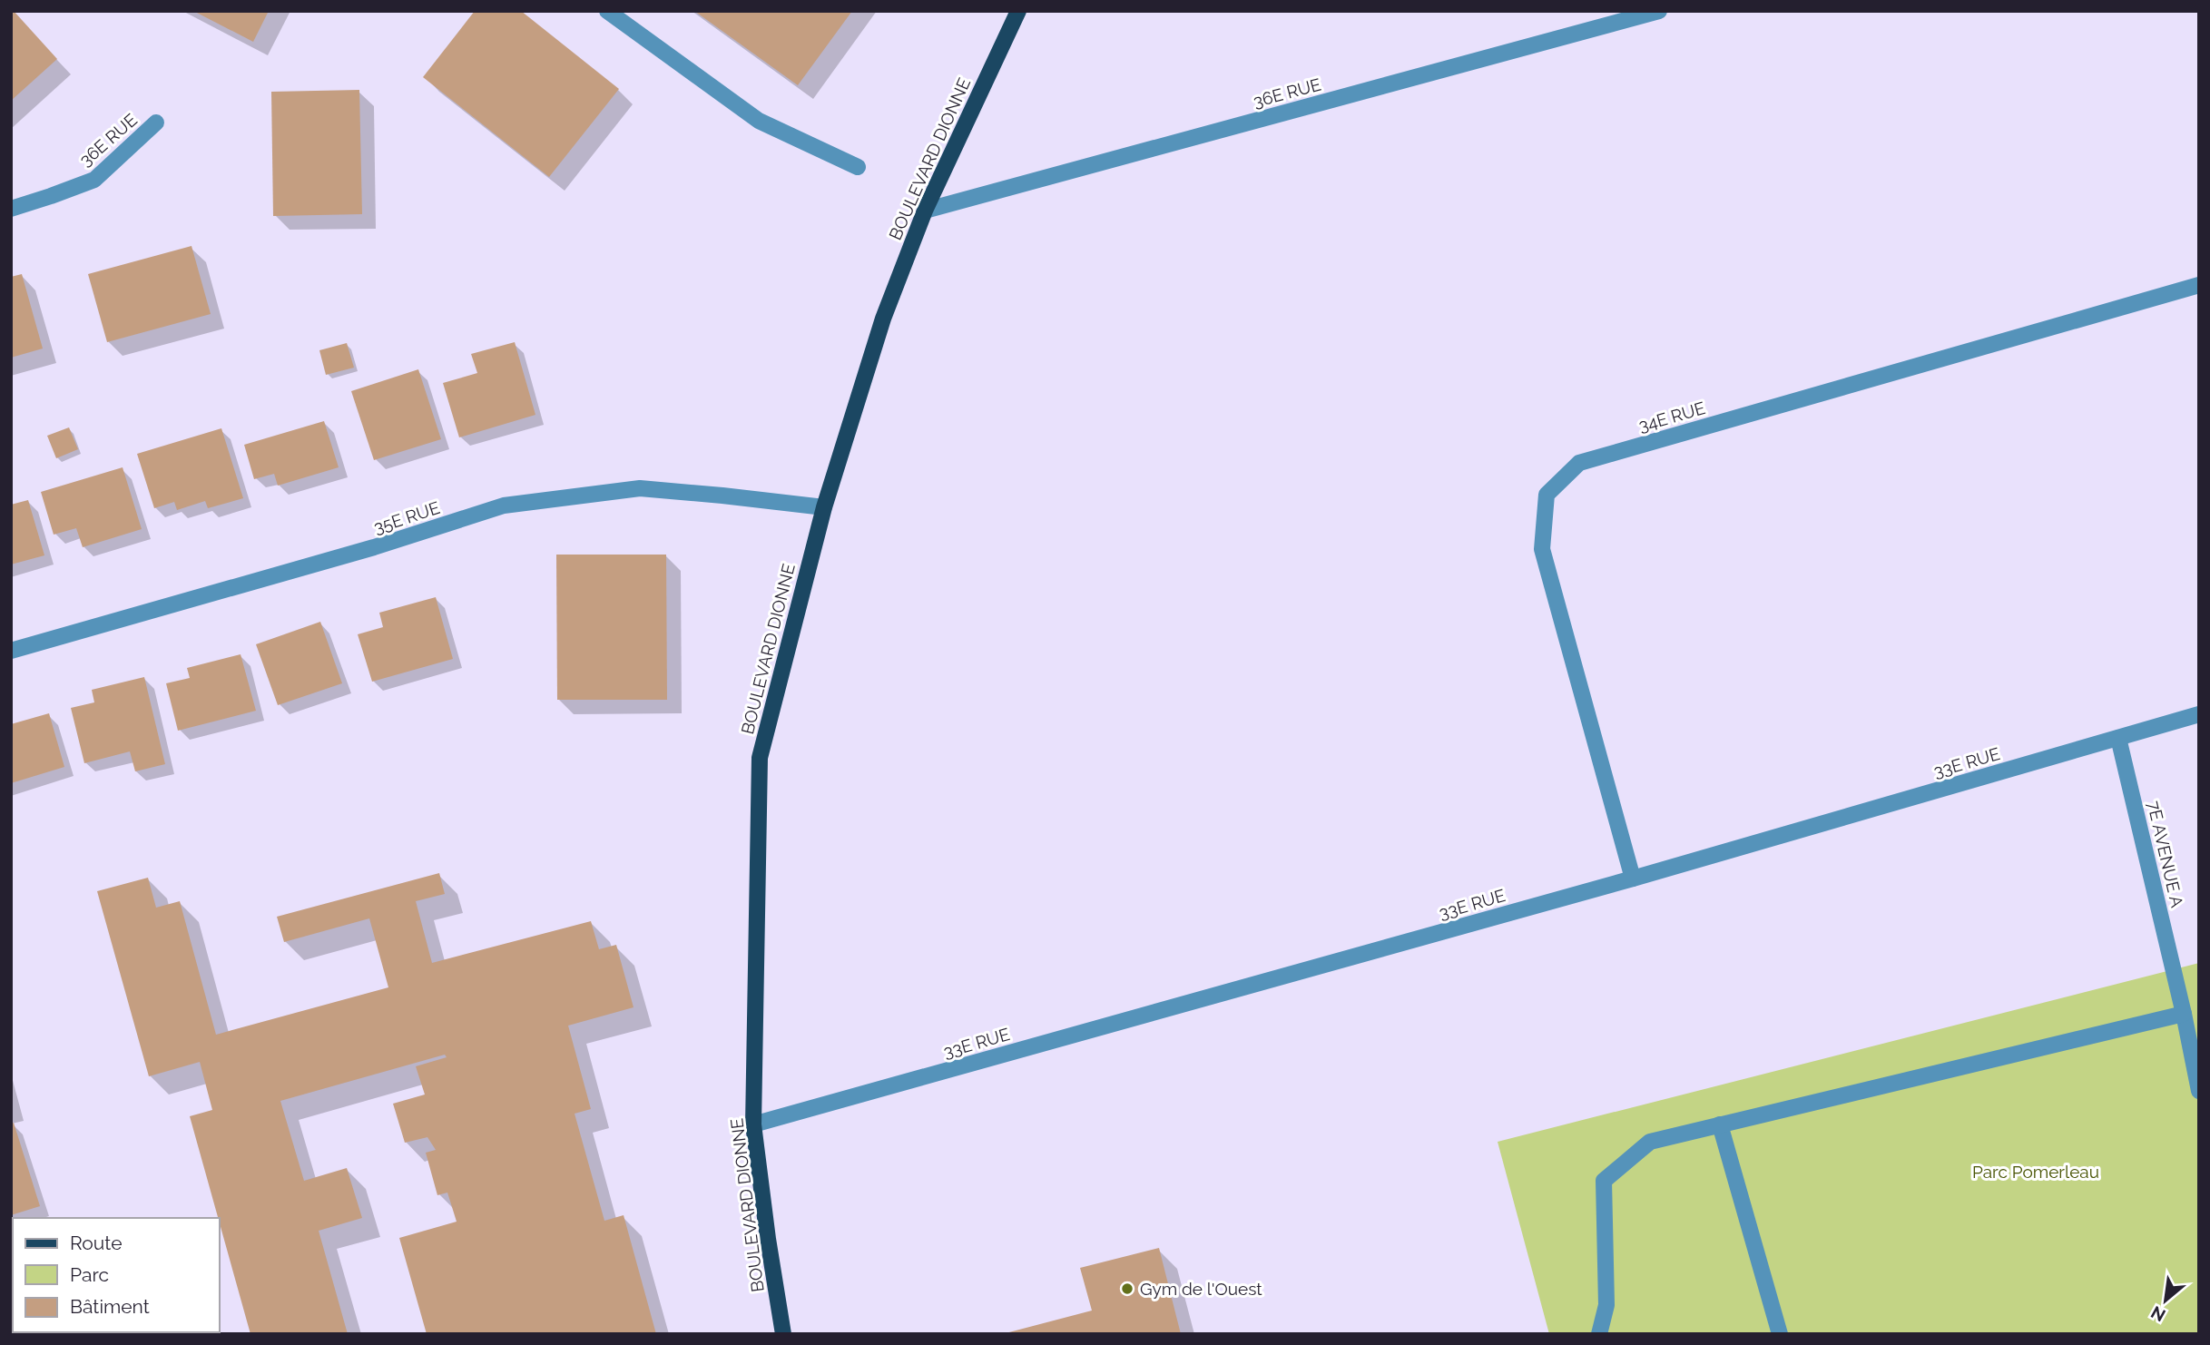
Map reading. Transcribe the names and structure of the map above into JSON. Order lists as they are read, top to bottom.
{
  "streets": {
    "main road": ["BOULEVARD DIONNE"],
    "street": [
      "36E RUE",
      "34E RUE",
      "35E RUE",
      "33E RUE",
      "7E AVENUE A"
    ]
  },
  "crossings": [
    ["36E RUE", "BOULEVARD DIONNE"],
    ["BOULEVARD DIONNE", "35E RUE"],
    ["BOULEVARD DIONNE", "33E RUE"],
    ["34E RUE", "33E RUE"],
    ["33E RUE", "7E AVENUE A"]
  ],
  "parks": ["Parc Pomerleau"],
  "places": ["Gym de l'Ouest"],
  "legend": ["Route", "Parc", "Bâtiment"],
  "north": "bottom left"
}
